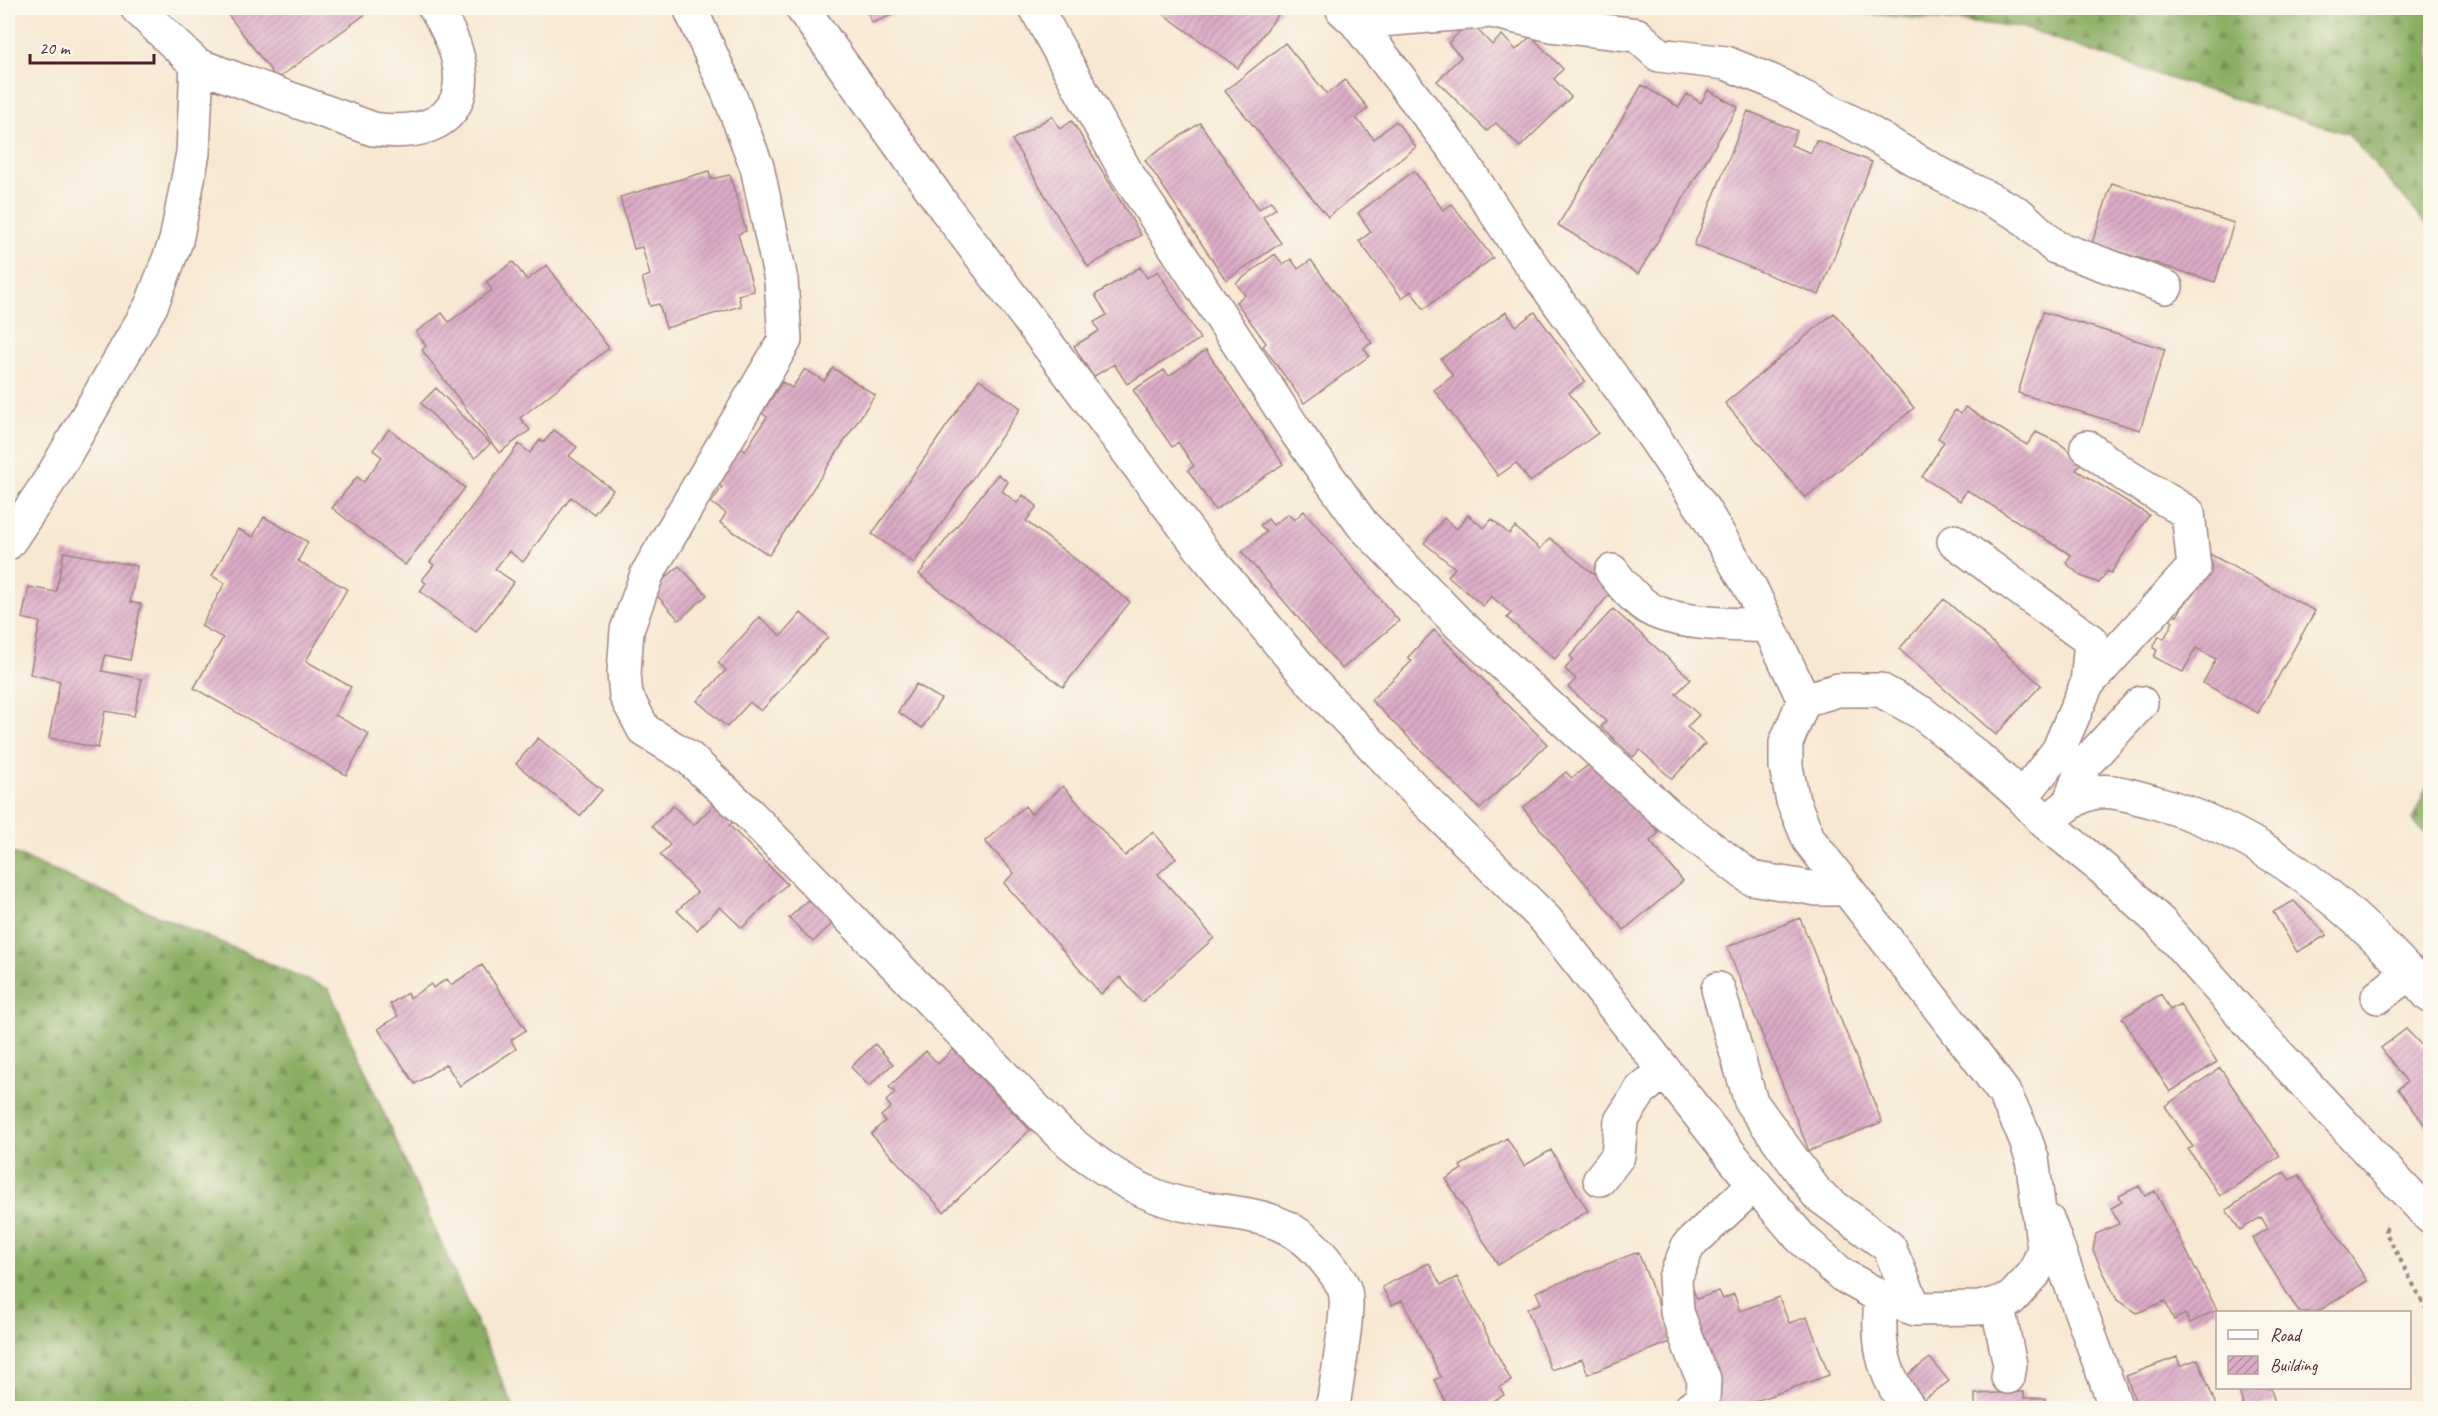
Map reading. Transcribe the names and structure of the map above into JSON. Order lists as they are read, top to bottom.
{
  "legend": ["Road", "Building"],
  "scale_bar": "20 m"
}
